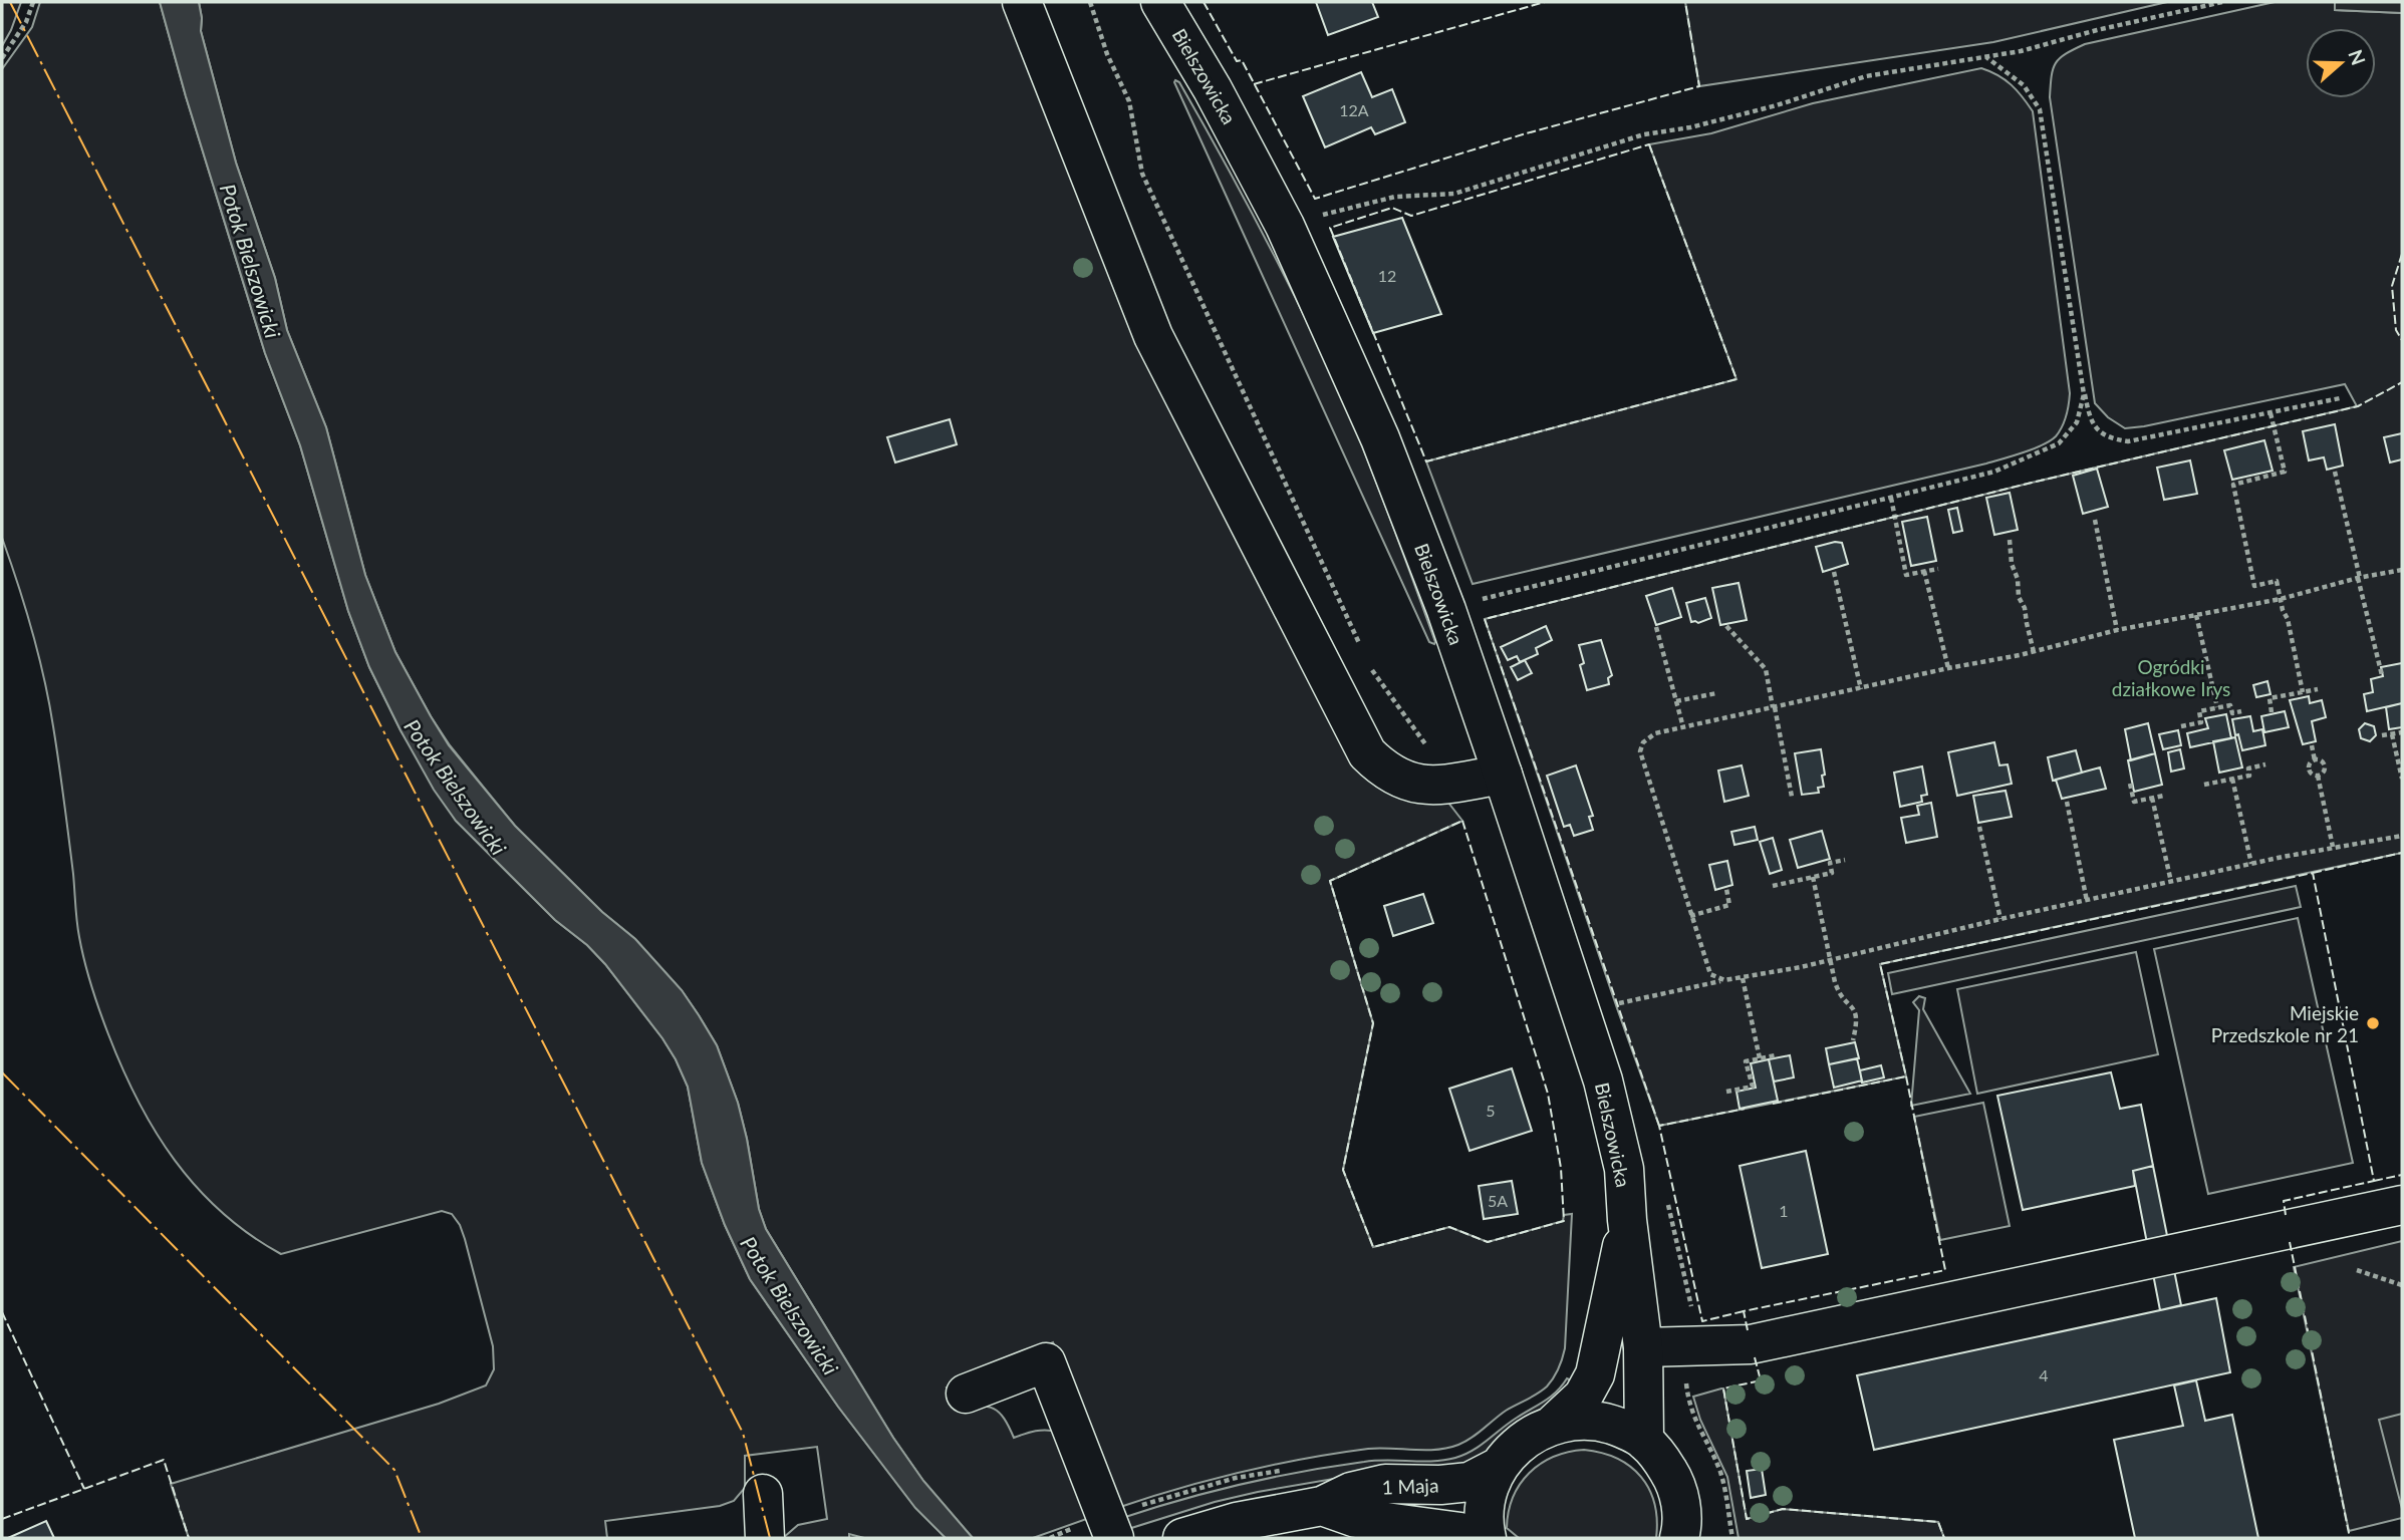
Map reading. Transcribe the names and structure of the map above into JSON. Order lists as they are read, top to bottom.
{
  "streets": {
    "main road": ["Bielszowicka", "1 Maja"]
  },
  "water": ["Potok Bielszowicki"],
  "parks": ["Ogródki działkowe Irys"],
  "places": ["Miejskie Przedszkole nr 21"],
  "house_numbers": [
    "12A",
    "12",
    "5",
    "5A",
    "1",
    "4"
  ],
  "north": "right"
}
